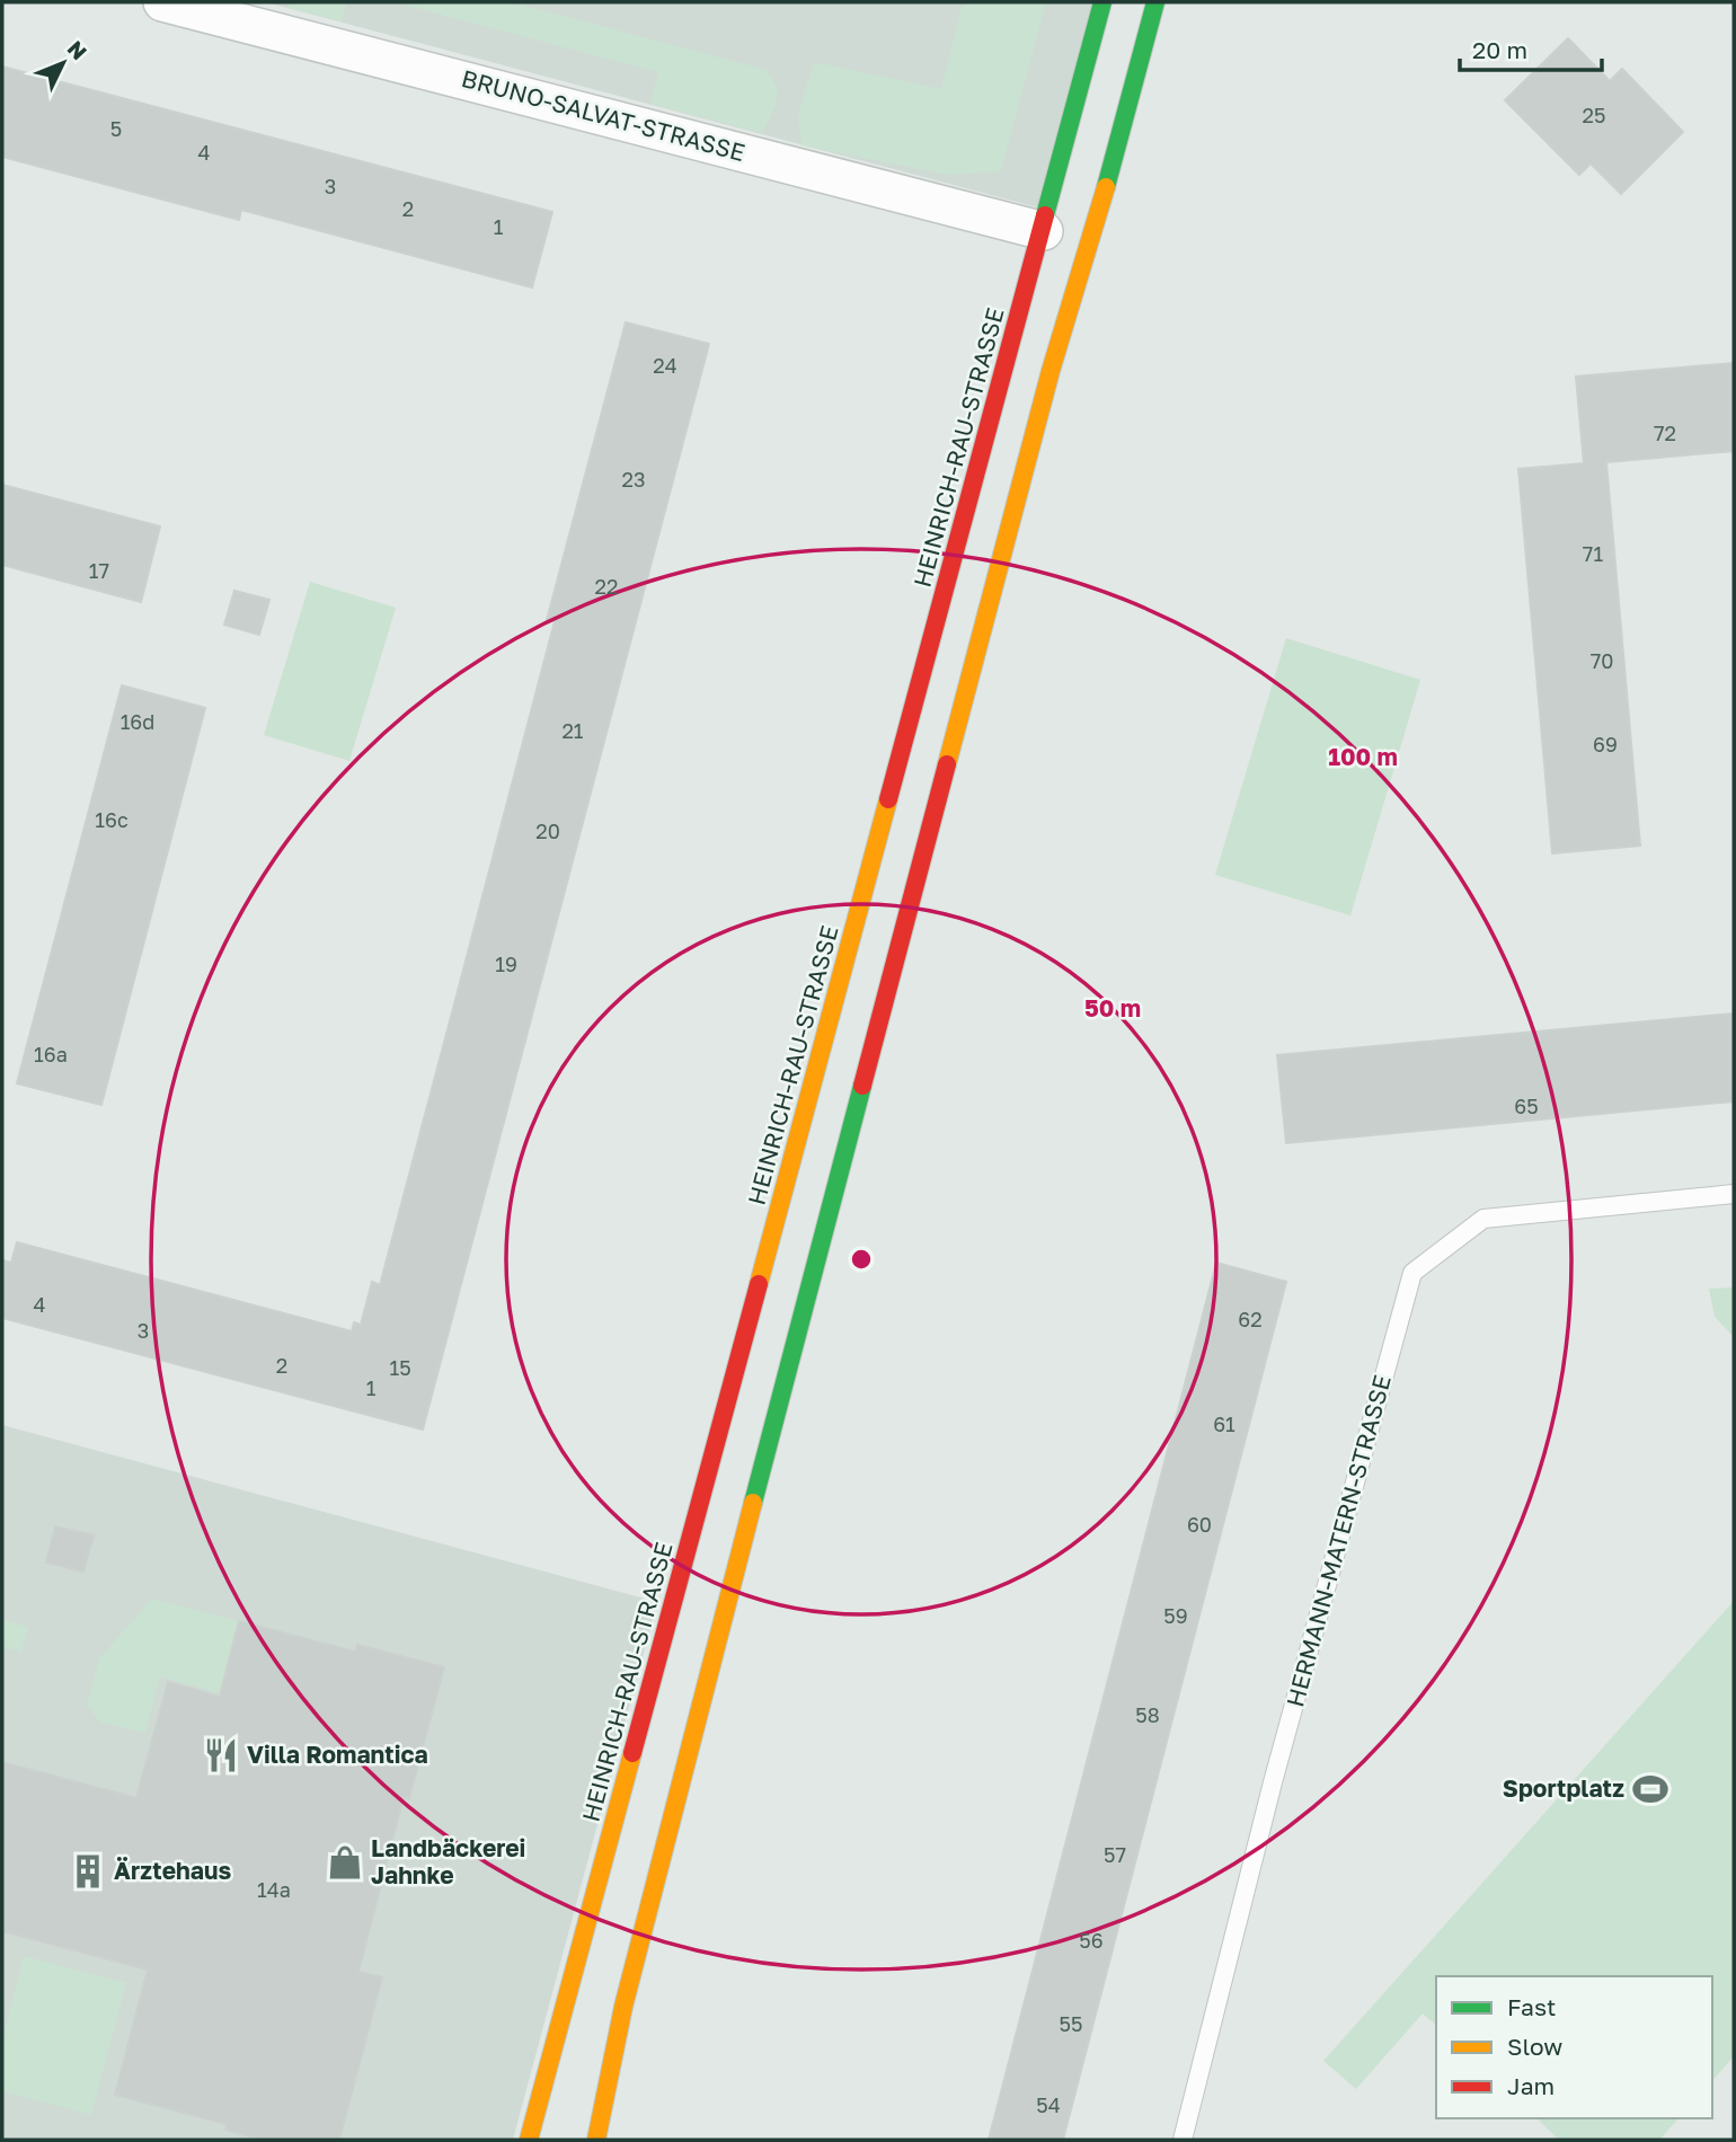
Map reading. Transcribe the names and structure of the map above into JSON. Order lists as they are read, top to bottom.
{
  "streets": {
    "main road": ["HEINRICH-RAU-STRASSE"],
    "street": ["BRUNO-SALVAT-STRASSE"],
    "lane": ["HERMANN-MATERN-STRASSE"]
  },
  "crossings": [
    ["BRUNO-SALVAT-STRASSE", "HEINRICH-RAU-STRASSE"]
  ],
  "places": {
    "restaurant": ["Villa Romantica"],
    "sports": ["Sportplatz"],
    "shop": ["Landbäckerei Jahnke"],
    "building": ["Ärztehaus"]
  },
  "house_numbers": [
    "25",
    "5",
    "4",
    "3",
    "2",
    "1",
    "24",
    "72",
    "23",
    "71",
    "17",
    "22",
    "70",
    "16d",
    "21",
    "69",
    "16c",
    "20",
    "19",
    "16a",
    "65",
    "4",
    "62",
    "3",
    "2",
    "15",
    "1",
    "61",
    "60",
    "59",
    "58",
    "57",
    "14a",
    "56",
    "55",
    "54"
  ],
  "legend": ["Fast", "Slow", "Jam"],
  "scale_bar": "20 m",
  "north": "top right",
  "rings": ["100 m", "50 m"]
}
